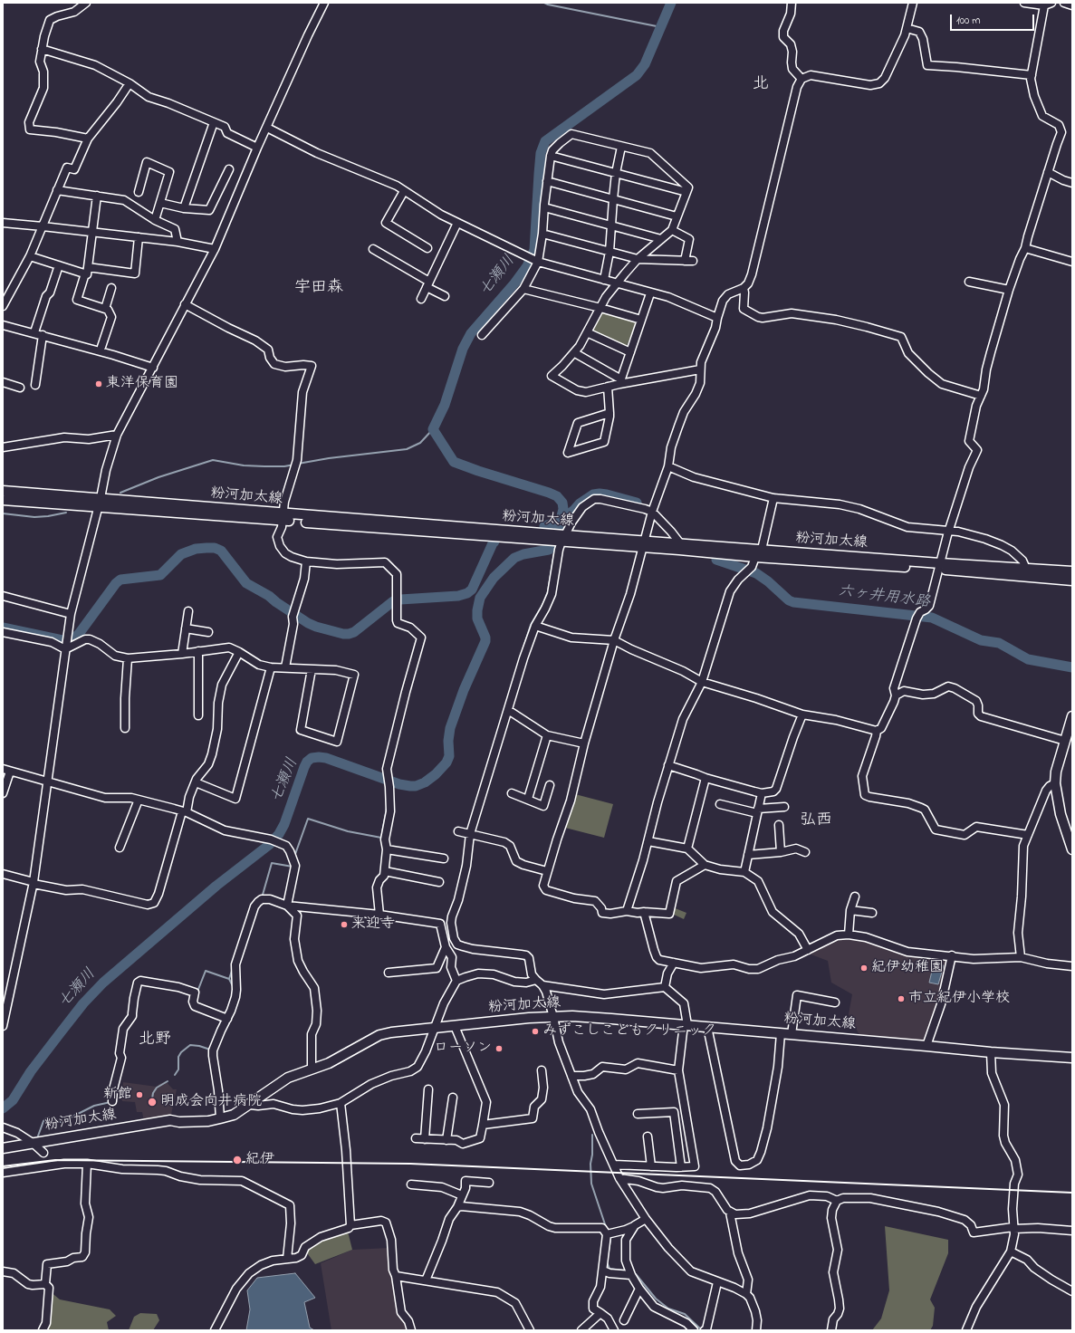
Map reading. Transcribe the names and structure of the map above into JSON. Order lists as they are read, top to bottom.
{
  "streets": {
    "main road": ["粉河加太線"]
  },
  "districts": [
    "北",
    "宇田森",
    "弘西",
    "北野"
  ],
  "water": ["七瀬川", "六ヶ井用水路"],
  "places": [
    "東洋保育園",
    "来迎寺",
    "紀伊幼稚園",
    "市立紀伊小学校",
    "みずこしこどもクリニック",
    "ローソン",
    "新館",
    "明成会向井病院",
    "紀伊"
  ],
  "scale_bar": "100 m"
}
